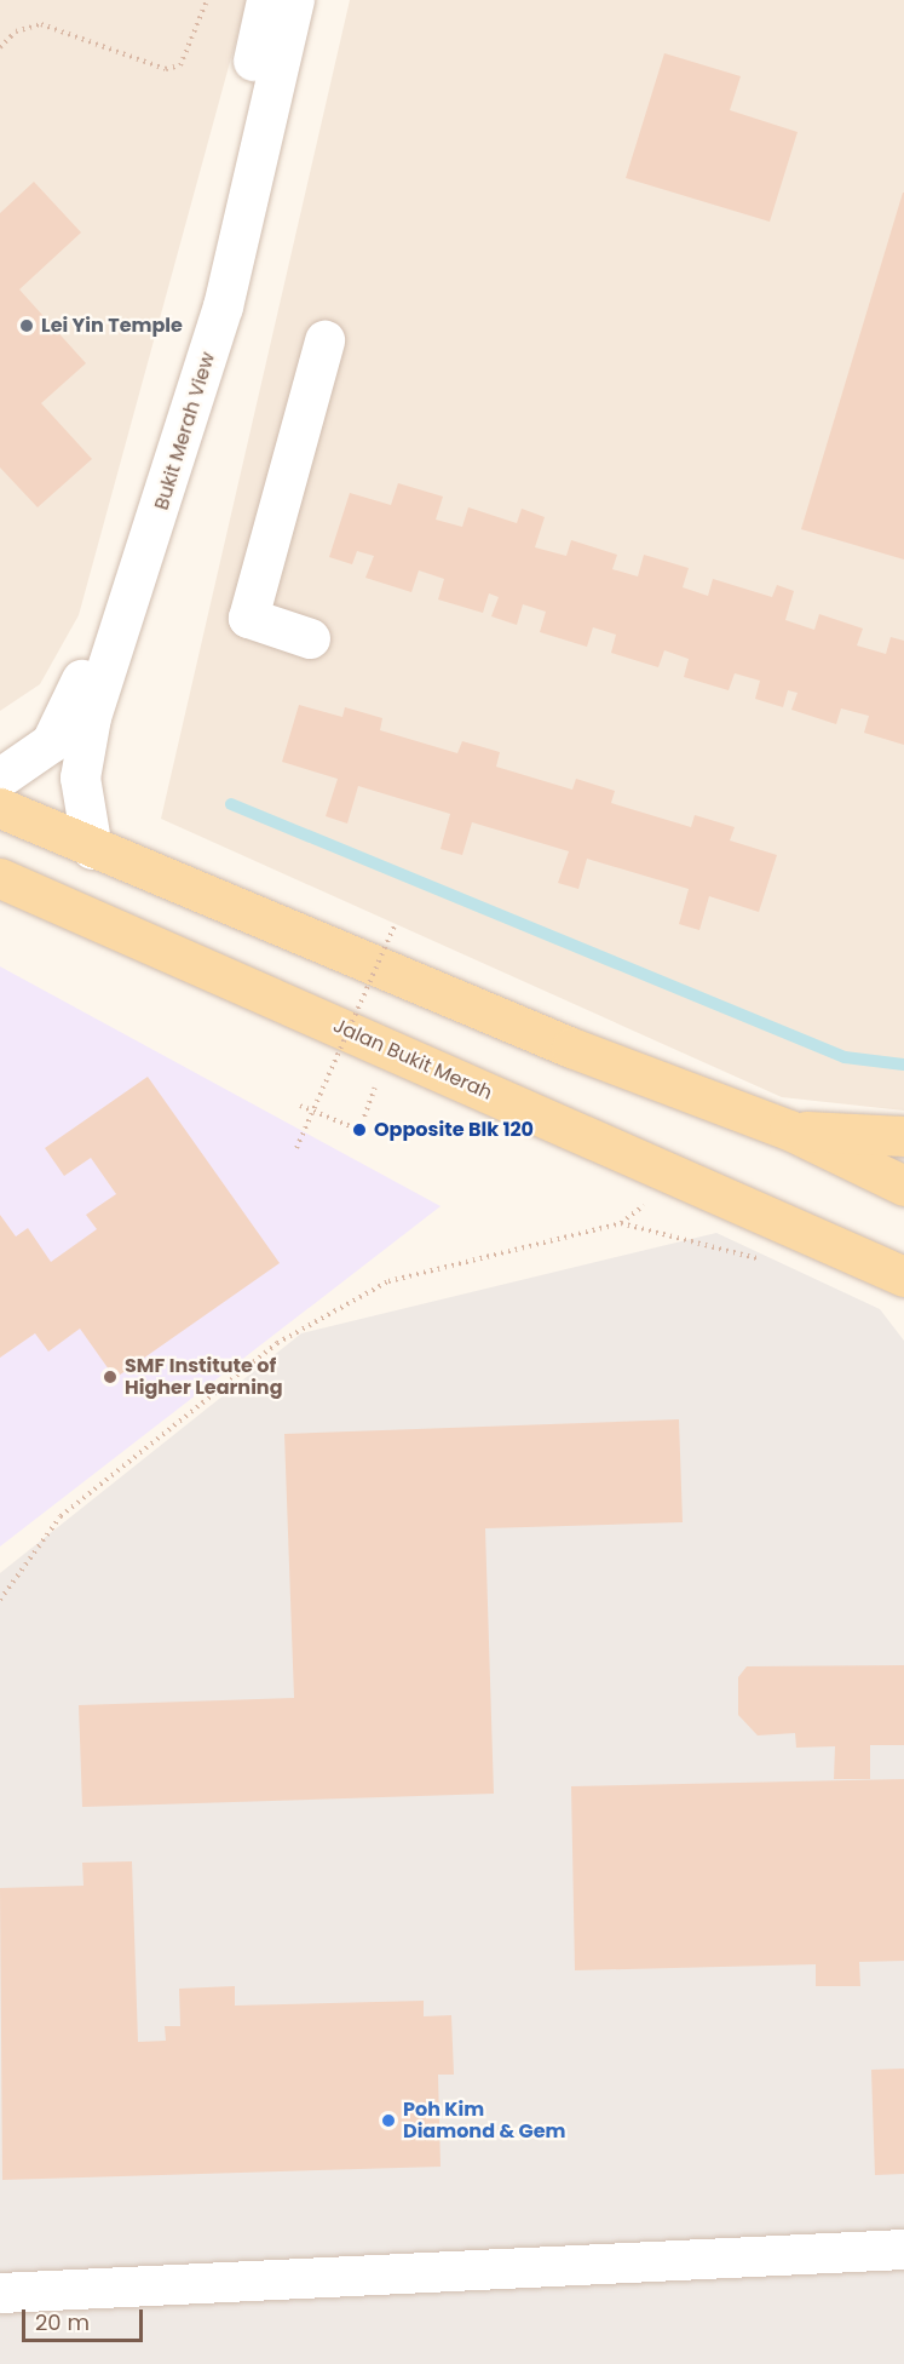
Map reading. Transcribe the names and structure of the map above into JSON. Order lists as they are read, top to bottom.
{
  "streets": {
    "main road": ["Jalan Bukit Merah"],
    "street": ["Bukit Merah View"]
  },
  "places": [
    "Lei Yin Temple",
    "Opposite Blk 120",
    "SMF Institute of Higher Learning",
    "Poh Kim Diamond & Gem"
  ],
  "scale_bar": "20 m"
}
